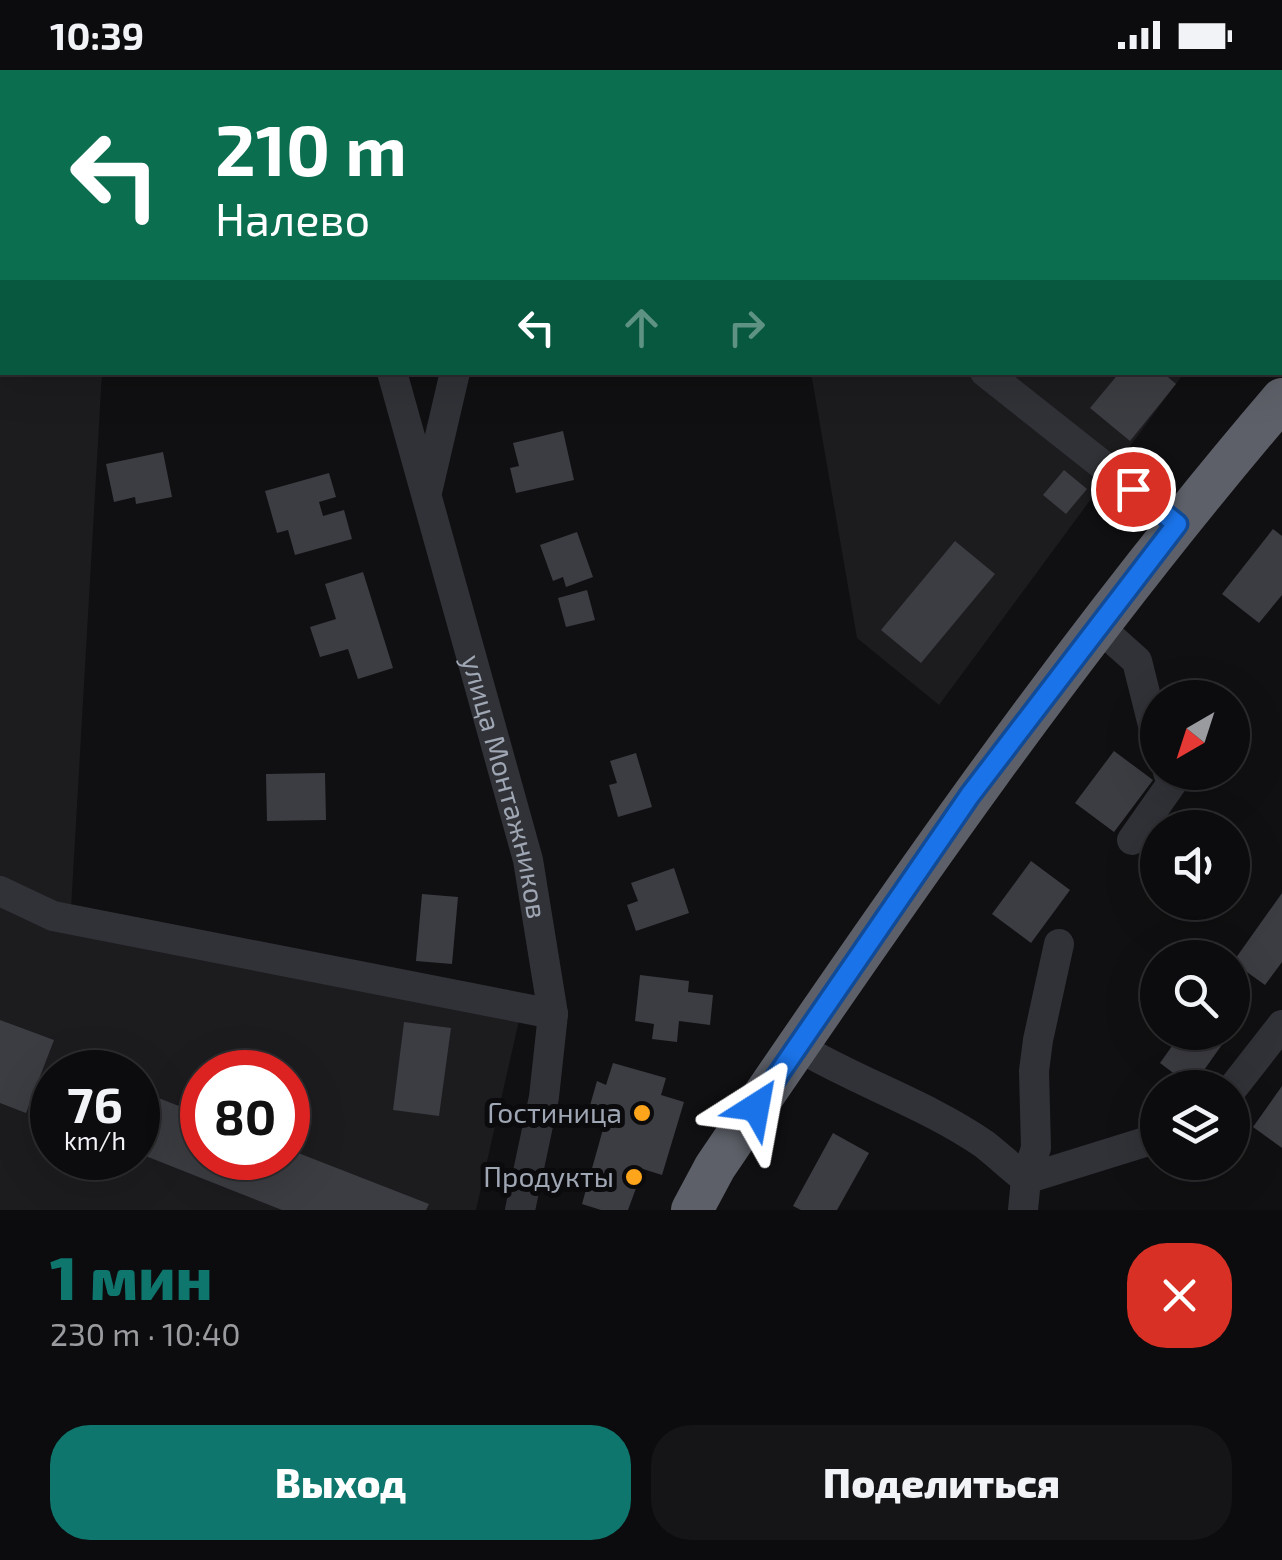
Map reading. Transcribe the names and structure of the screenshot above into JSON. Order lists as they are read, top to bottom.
{
  "streets": {
    "street": ["улица Монтажников"]
  },
  "places": ["Гостиница", "Продукты"],
  "north": "bottom left",
  "page": {
    "status": "10:39",
    "turn": ["210 m", "Налево"],
    "speed": "76 km/h",
    "limit": "80",
    "heading": ["1 мин", "230 m · 10:40"],
    "buttons": ["Выход", "Поделиться"]
  }
}
